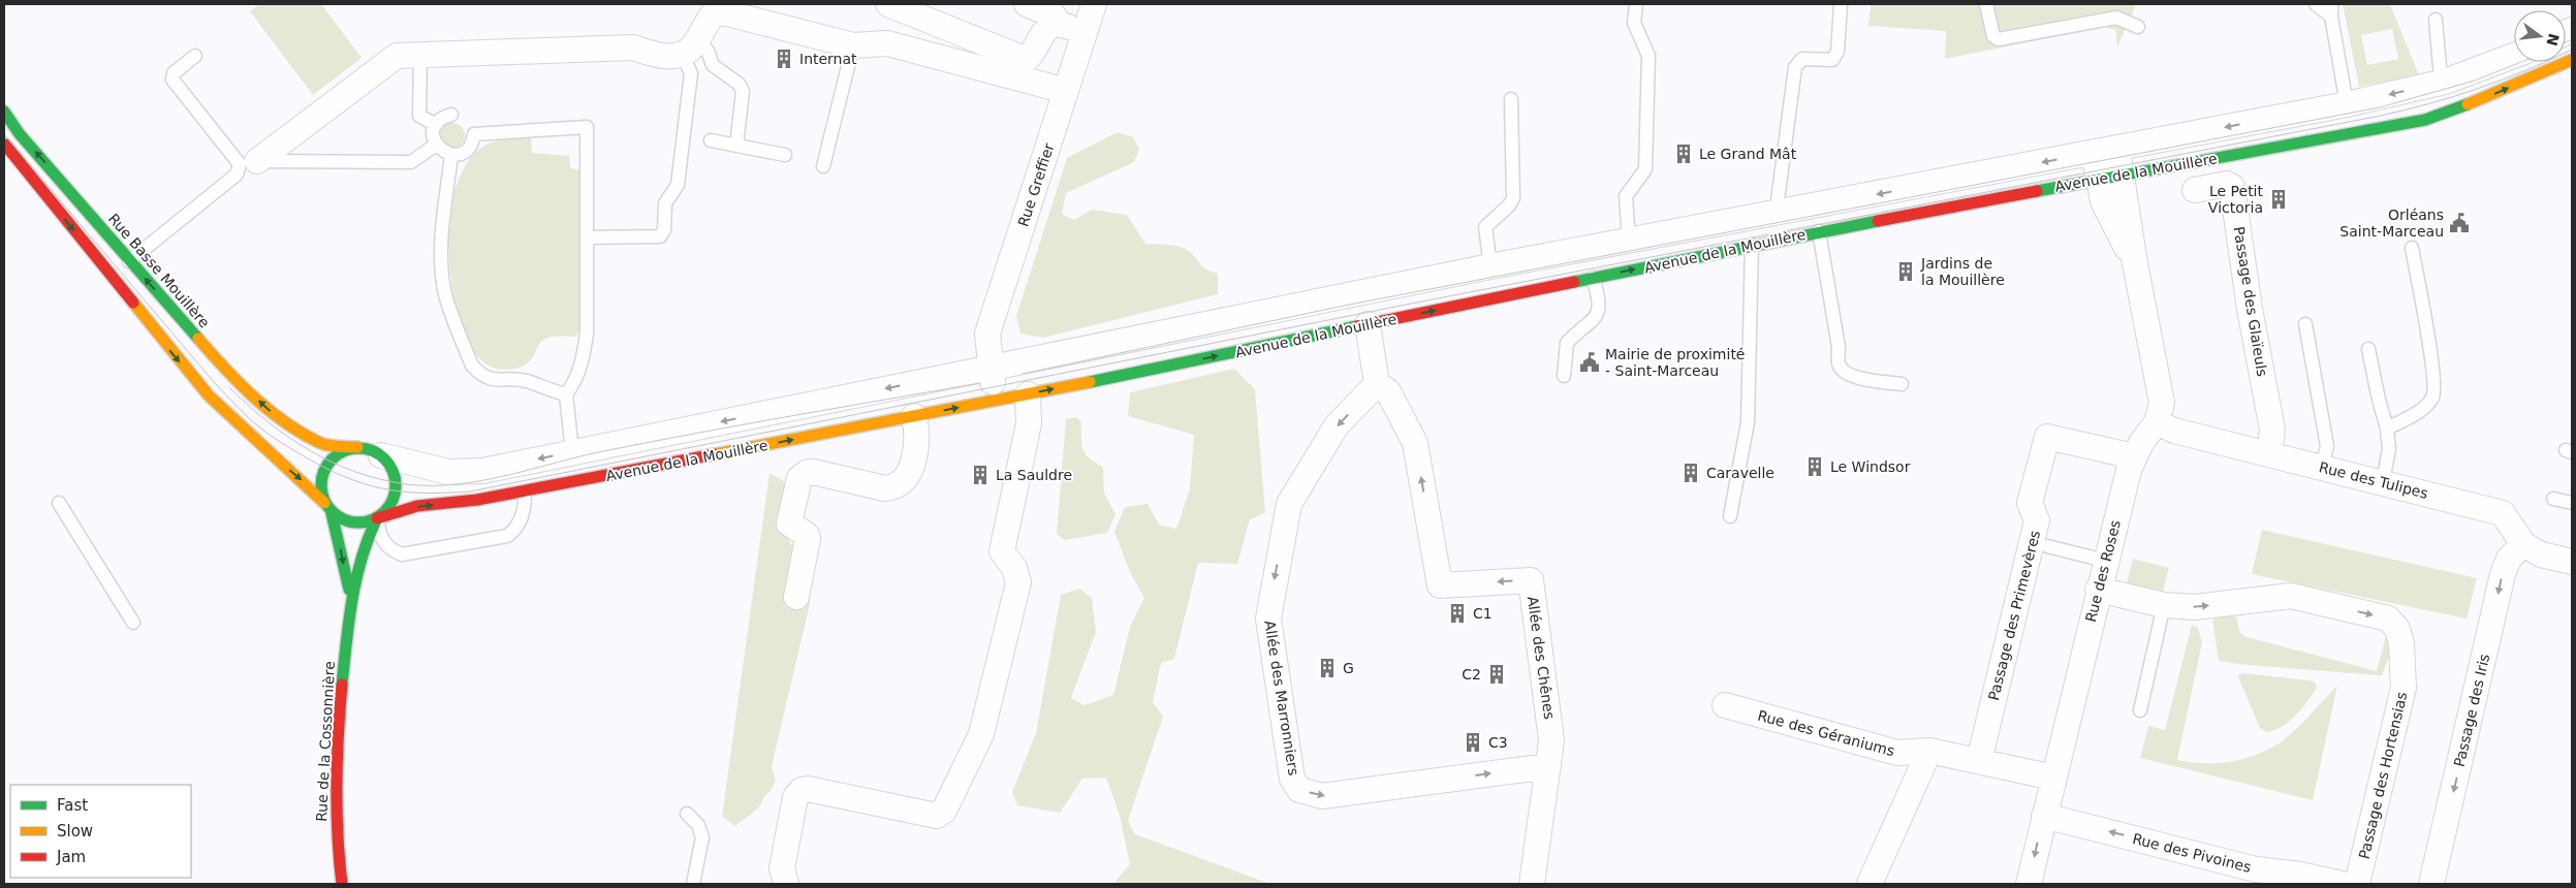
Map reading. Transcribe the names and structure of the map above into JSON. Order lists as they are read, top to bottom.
{
  "streets": {
    "street": [
      "Avenue de la Mouillère",
      "Rue Greffier",
      "Rue Basse Mouillère",
      "Passage des Glaïeuls",
      "Rue des Tulipes",
      "Rue des Roses",
      "Passage des Primevères",
      "Allée des Chênes",
      "Allée des Marronniers",
      "Passage des Iris",
      "Rue des Géraniums",
      "Rue de la Cossonnière",
      "Passage des Hortensias",
      "Rue des Pivoines"
    ]
  },
  "crossings": [
    ["Avenue de la Mouillère", "Rue Greffier"],
    ["Avenue de la Mouillère", "Rue Basse Mouillère"],
    ["Avenue de la Mouillère", "Rue des Roses"],
    ["Avenue de la Mouillère", "Rue de la Cossonnière"],
    ["Rue Basse Mouillère", "Rue de la Cossonnière"],
    ["Passage des Glaïeuls", "Rue des Tulipes"],
    ["Rue des Tulipes", "Rue des Roses"],
    ["Rue des Tulipes", "Passage des Iris"],
    ["Rue des Roses", "Passage des Primevères"],
    ["Rue des Roses", "Rue des Géraniums"],
    ["Rue des Roses", "Passage des Hortensias"],
    ["Rue des Roses", "Rue des Pivoines"],
    ["Passage des Primevères", "Rue des Géraniums"],
    ["Allée des Chênes", "Allée des Marronniers"]
  ],
  "one_way": ["Allée des Chênes", "Passage des Iris", "Rue des Pivoines"],
  "places": {
    "building": [
      "Internat",
      "Le Grand Mât",
      "Le Petit Victoria",
      "Jardins de la Mouillère",
      "Le Windsor",
      "Caravelle",
      "La Sauldre",
      "C1",
      "G",
      "C2",
      "C3"
    ],
    "public building": ["Orléans Saint-Marceau", "Mairie de proximité - Saint-Marceau"]
  },
  "legend": ["Fast", "Slow", "Jam"],
  "north": "right"
}
